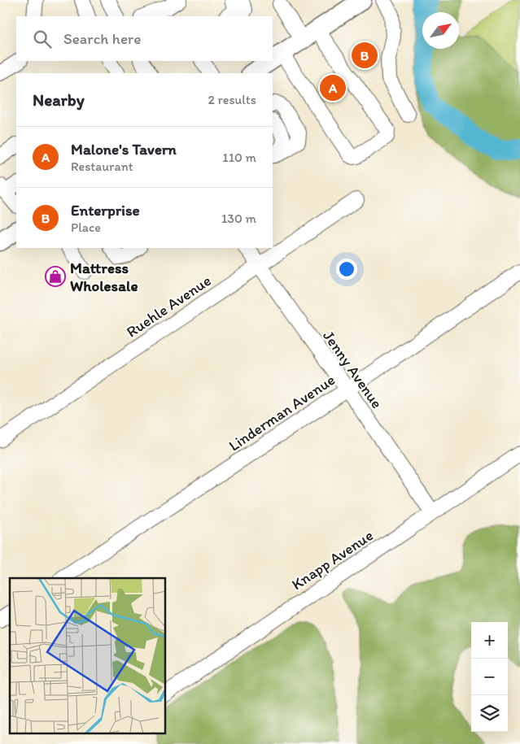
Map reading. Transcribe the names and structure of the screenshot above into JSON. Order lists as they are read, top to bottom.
{
  "streets": {
    "street": [
      "Ruehle Avenue",
      "Jenny Avenue",
      "Linderman Avenue",
      "Knapp Avenue"
    ]
  },
  "crossings": [
    ["Ruehle Avenue", "Jenny Avenue"],
    ["Jenny Avenue", "Linderman Avenue"],
    ["Jenny Avenue", "Knapp Avenue"]
  ],
  "places": {
    "shop": ["Mattress Wholesale"]
  },
  "north": "top right",
  "page": {
    "search": "Search here",
    "pins": ["B", "A"],
    "heading": ["Nearby", "2 results"],
    "list": [
      {
        "mark": "A",
        "name": "Malone's Tavern",
        "note": "Restaurant",
        "value": "110 m"
      },
      {
        "mark": "B",
        "name": "Enterprise",
        "note": "Place",
        "value": "130 m"
      }
    ],
    "map_buttons": ["+", "−"]
  }
}
